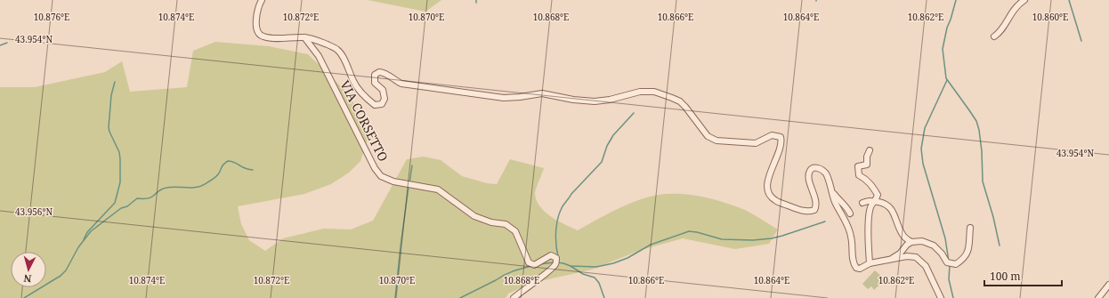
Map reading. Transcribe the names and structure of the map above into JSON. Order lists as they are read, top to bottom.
{
  "streets": {
    "street": ["VIA CORSETTO"]
  },
  "scale_bar": "100 m",
  "north": "bottom",
  "coordinates": [
    "10.876°E",
    "10.874°E",
    "10.872°E",
    "10.870°E",
    "10.868°E",
    "10.866°E",
    "10.864°E",
    "10.862°E",
    "10.860°E",
    "43.954°N",
    "43.956°N"
  ]
}
